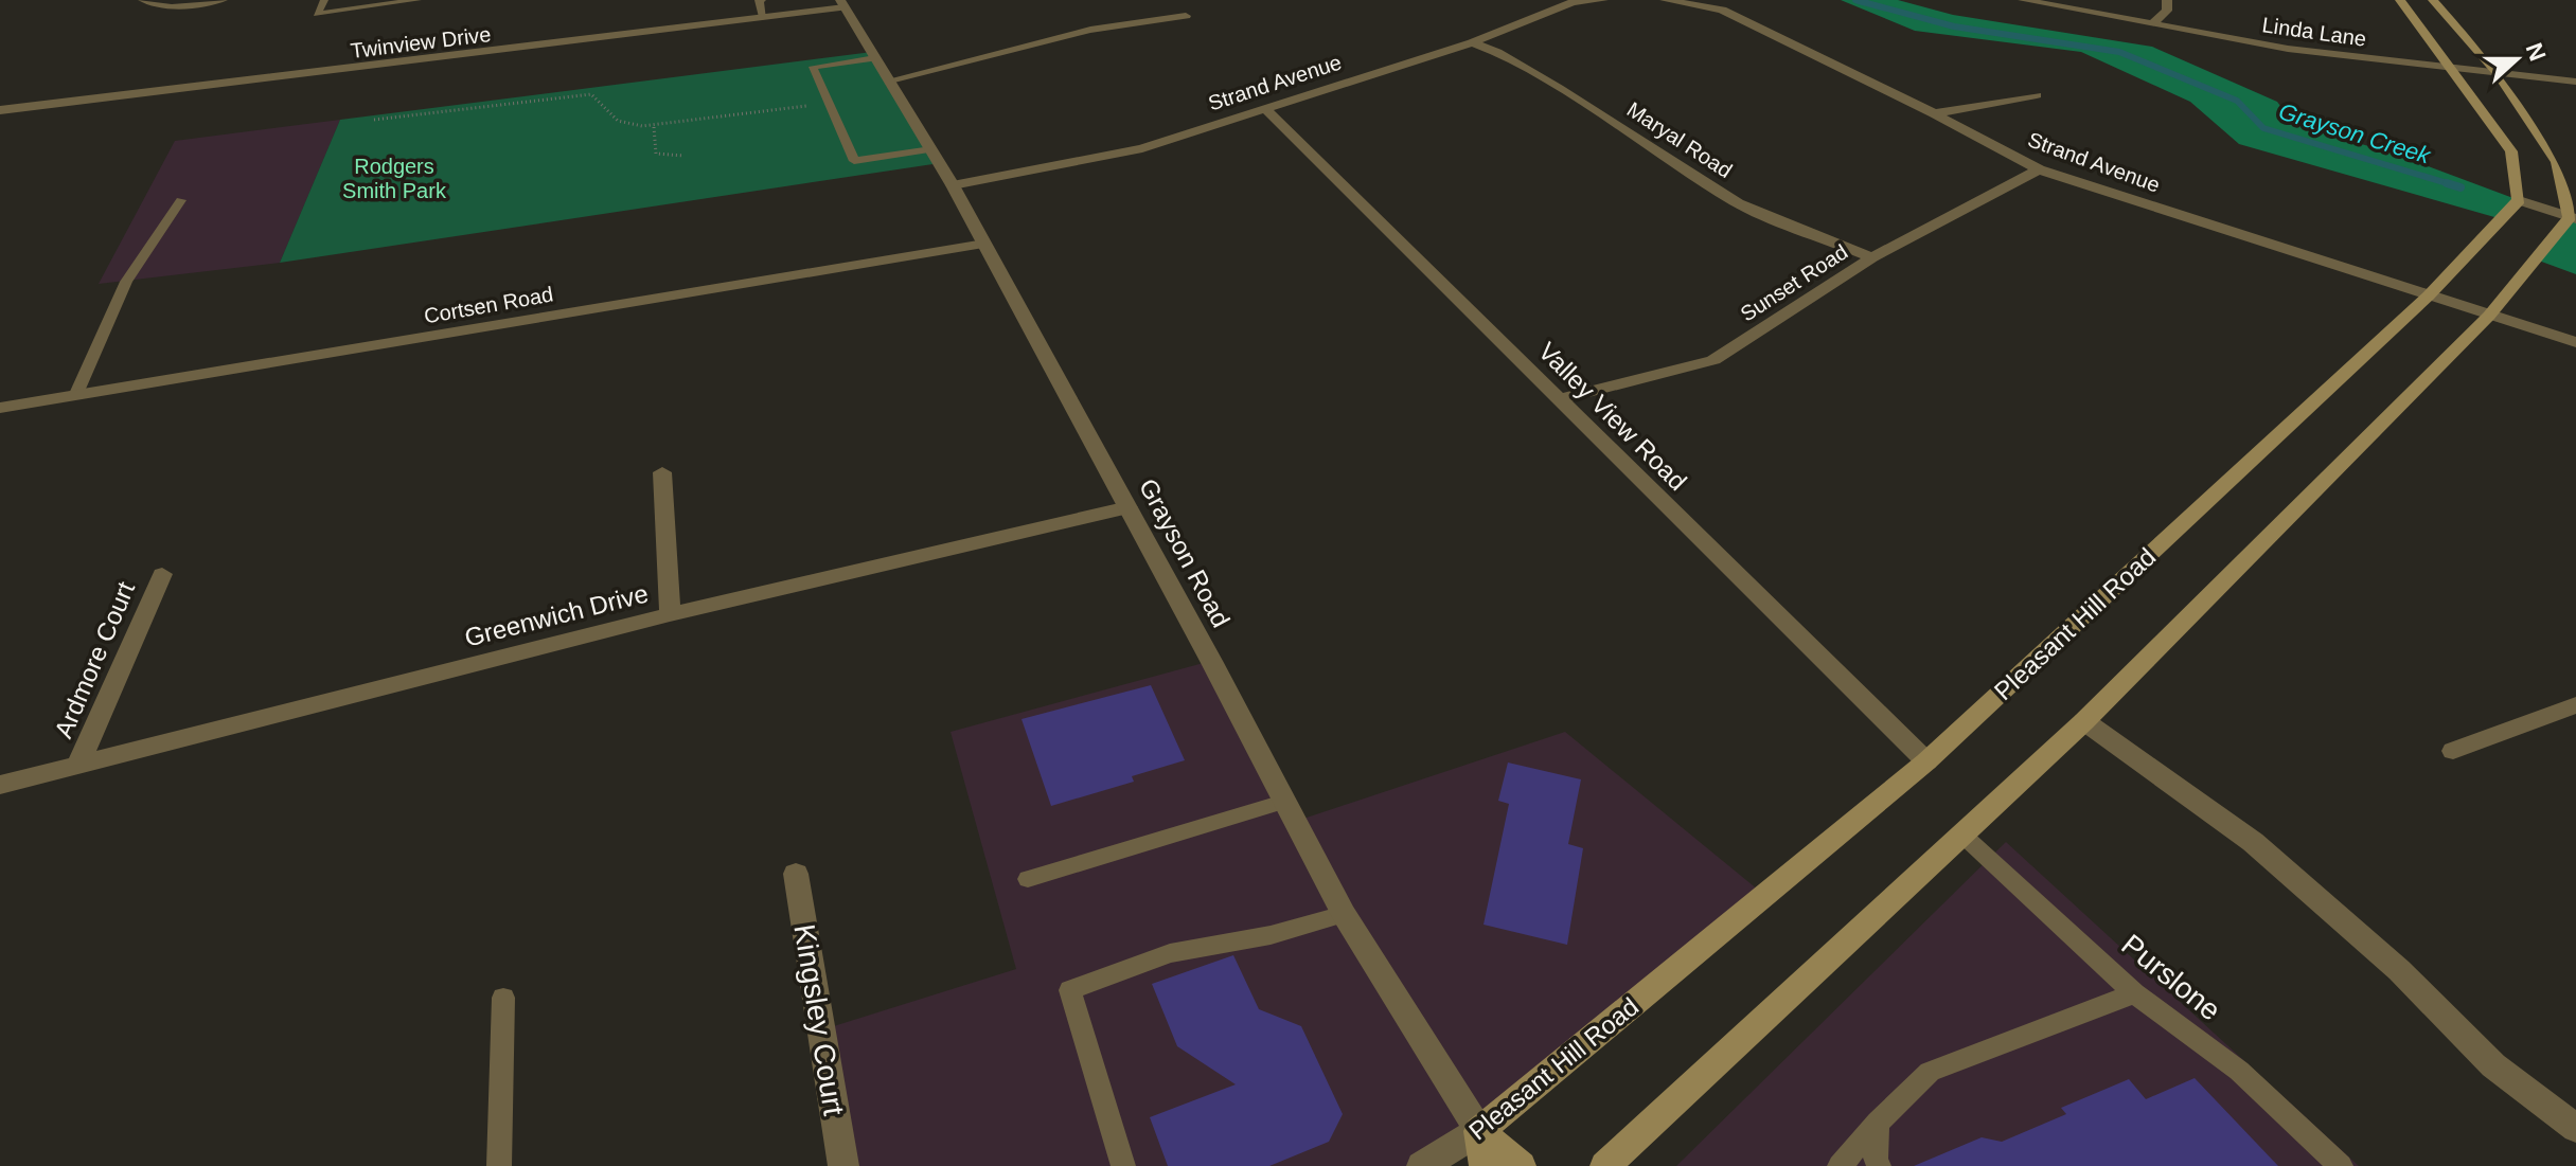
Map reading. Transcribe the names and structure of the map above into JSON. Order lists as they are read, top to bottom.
{
  "streets": {
    "main road": ["Pleasant Hill Road"],
    "street": [
      "Linda Lane",
      "Twinview Drive",
      "Strand Avenue",
      "Maryal Road",
      "Sunset Road",
      "Cortsen Road",
      "Valley View Road",
      "Grayson Road",
      "Greenwich Drive",
      "Ardmore Court",
      "Kingsley Court"
    ],
    "lane": ["Purslone"]
  },
  "crossings": [
    ["Twinview Drive", "Grayson Road"],
    ["Strand Avenue", "Maryal Road"],
    ["Strand Avenue", "Sunset Road"],
    ["Strand Avenue", "Valley View Road"],
    ["Strand Avenue", "Grayson Road"],
    ["Strand Avenue", "Pleasant Hill Road"],
    ["Maryal Road", "Sunset Road"],
    ["Sunset Road", "Valley View Road"],
    ["Cortsen Road", "Grayson Road"],
    ["Valley View Road", "Pleasant Hill Road"],
    ["Grayson Road", "Greenwich Drive"],
    ["Grayson Road", "Pleasant Hill Road"],
    ["Greenwich Drive", "Ardmore Court"]
  ],
  "water": ["Grayson Creek"],
  "parks": ["Rodgers Smith Park"],
  "north": "right"
}
